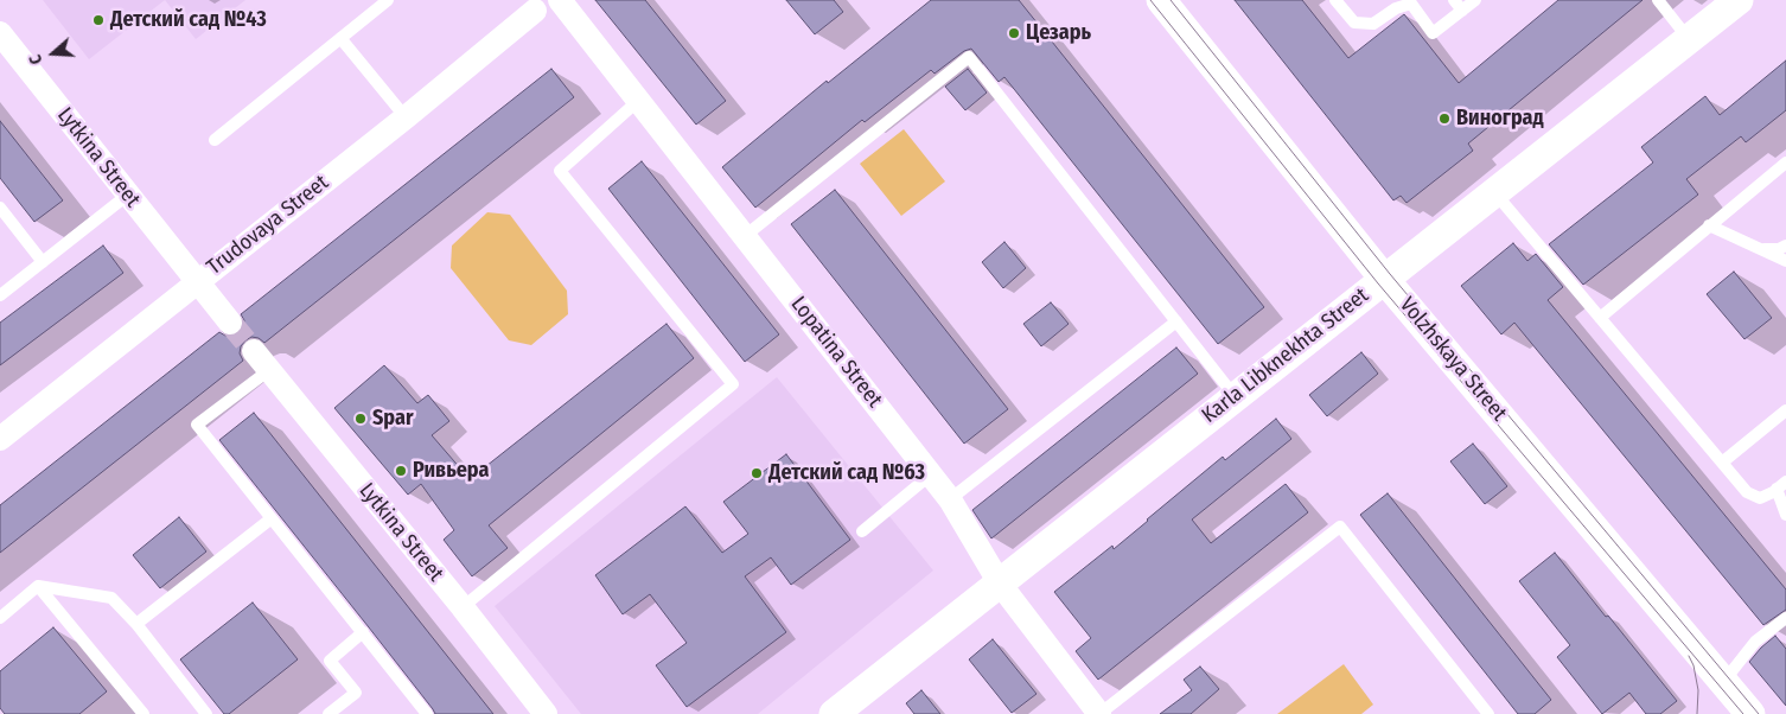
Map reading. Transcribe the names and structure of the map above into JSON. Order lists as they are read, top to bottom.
{
  "streets": {
    "street": [
      "Lytkina Street",
      "Trudovaya Street",
      "Lopatina Street",
      "Karla Libknekhta Street",
      "Volzhskaya Street"
    ]
  },
  "crossings": [
    ["Lytkina Street", "Trudovaya Street"],
    ["Lopatina Street", "Karla Libknekhta Street"],
    ["Karla Libknekhta Street", "Volzhskaya Street"]
  ],
  "places": [
    "Детский сад №43",
    "Цезарь",
    "Виноград",
    "Spar",
    "Ривьера",
    "Детский сад №63"
  ],
  "north": "left"
}
